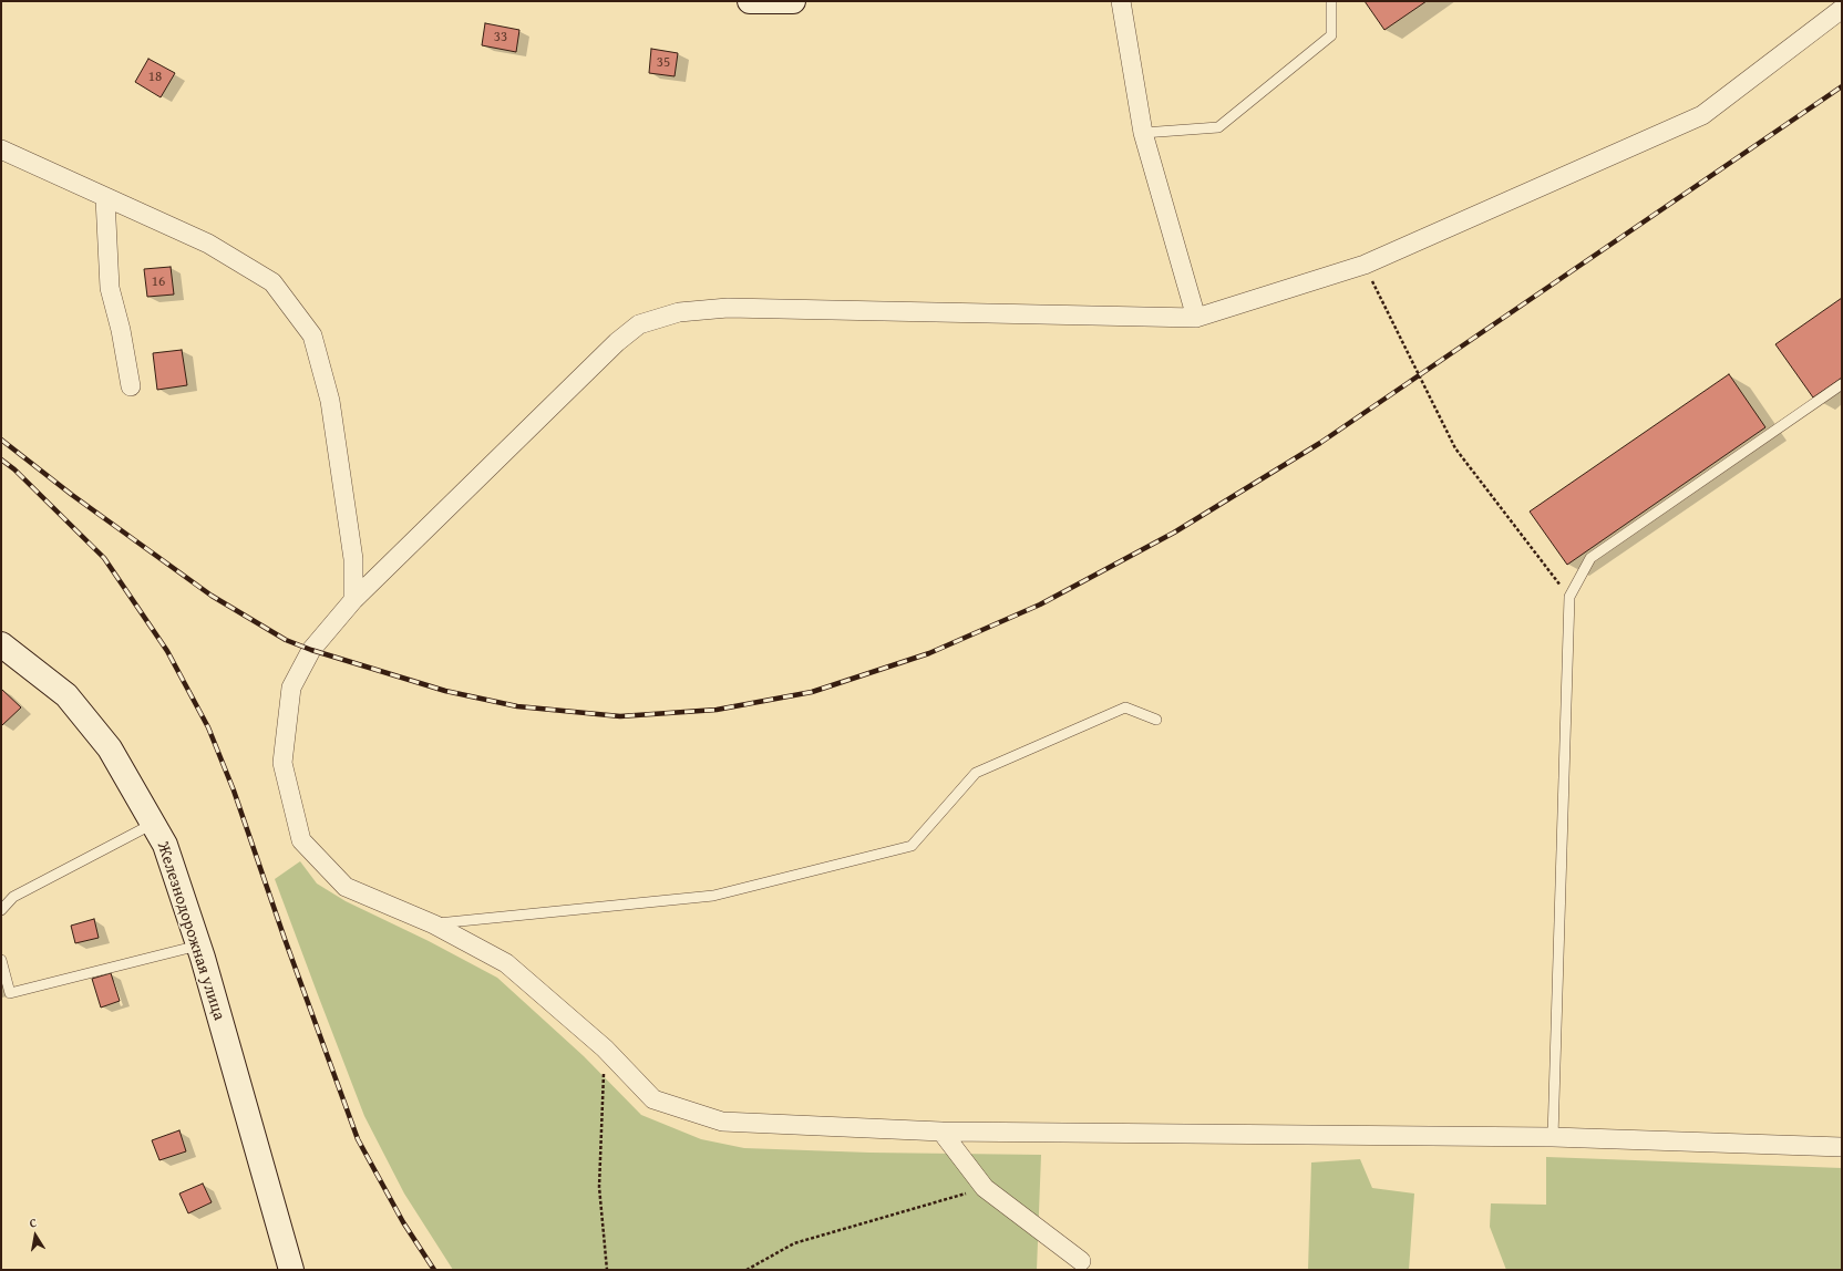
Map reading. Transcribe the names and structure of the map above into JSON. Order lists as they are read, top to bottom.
{
  "streets": {
    "main road": ["Железнодорожная улица"]
  },
  "house_numbers": [
    "33",
    "35",
    "18",
    "16"
  ],
  "north": "top"
}
